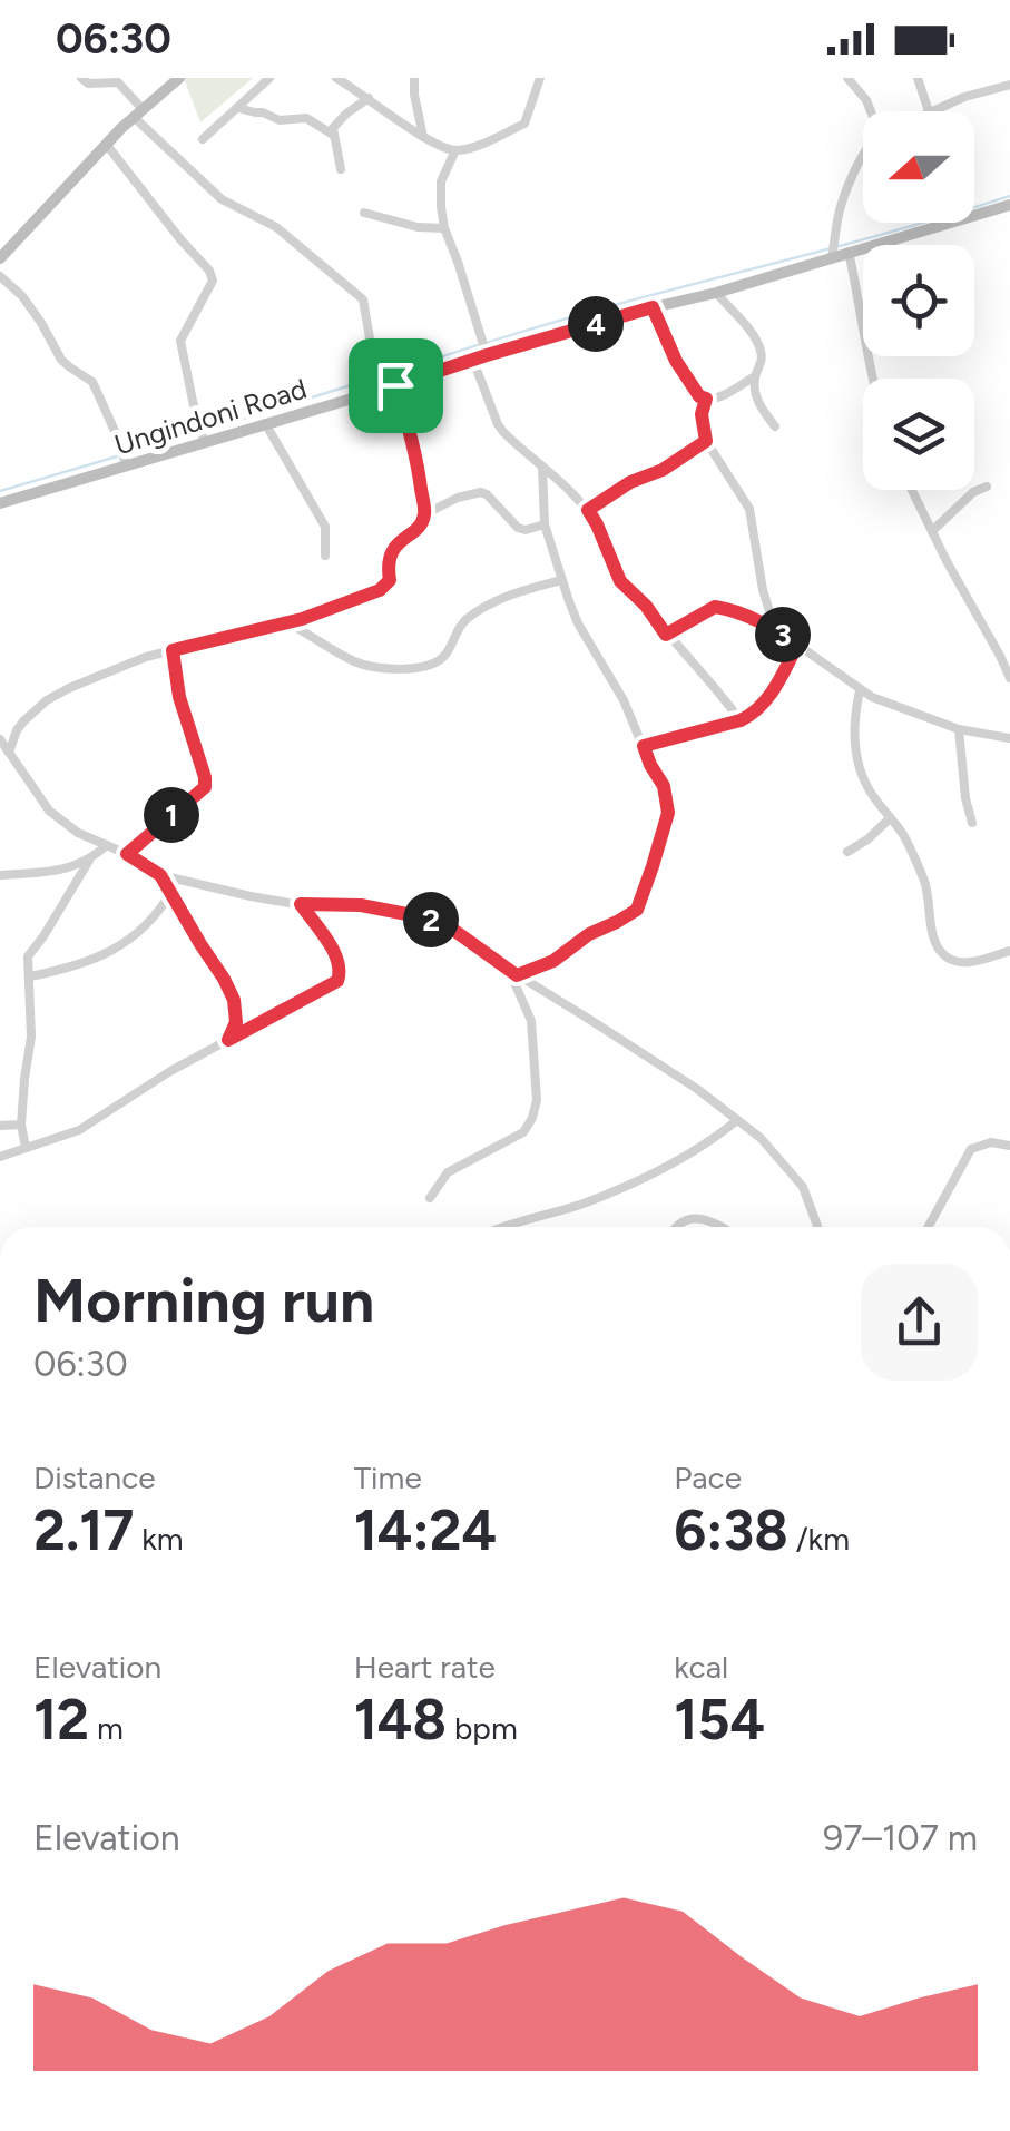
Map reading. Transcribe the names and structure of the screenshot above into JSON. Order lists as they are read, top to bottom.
{
  "streets": {
    "main road": ["Ungindoni Road"]
  },
  "north": "left",
  "page": {
    "status": "06:30",
    "pins": [
      "4",
      "3",
      "1",
      "2"
    ],
    "heading": ["Morning run", "06:30"],
    "stats": [
      ["Distance", "2.17 km"],
      ["Time", "14:24"],
      ["Pace", "6:38 /km"],
      ["Elevation", "12 m"],
      ["Heart rate", "148 bpm"],
      ["kcal", "154"]
    ],
    "chart": ["Elevation", "97–107 m"]
  }
}
